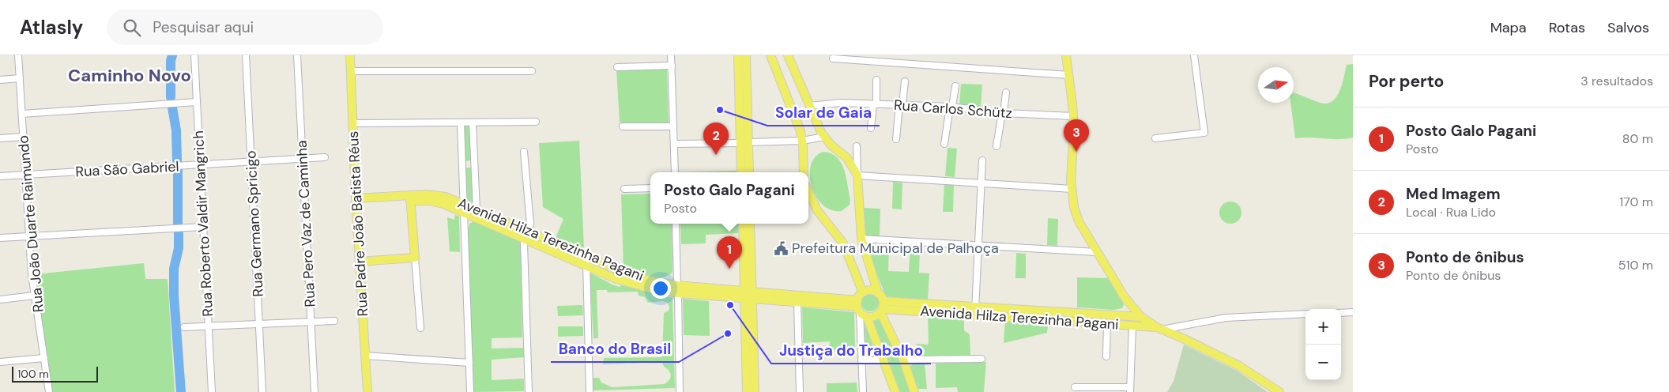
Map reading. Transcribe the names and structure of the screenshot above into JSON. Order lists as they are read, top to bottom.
{
  "streets": {
    "main road": ["Rua Padre João Batista Réus", "Avenida Hilza Terezinha Pagani"],
    "street": [
      "Rua Carlos Schütz",
      "Rua São Gabriel",
      "Rua João Duarte Raimundo",
      "Rua Roberto Valdir Mangrich",
      "Rua Germano Spricigo",
      "Rua Pero Vaz de Caminha"
    ]
  },
  "crossings": [
    ["Rua São Gabriel", "Rua João Duarte Raimundo"],
    ["Rua São Gabriel", "Rua Roberto Valdir Mangrich"],
    ["Rua São Gabriel", "Rua Germano Spricigo"],
    ["Rua São Gabriel", "Rua Pero Vaz de Caminha"],
    ["Rua Padre João Batista Réus", "Avenida Hilza Terezinha Pagani"]
  ],
  "districts": ["Caminho Novo"],
  "places": {
    "other": ["Solar de Gaia", "Justiça do Trabalho", "Banco do Brasil"],
    "public building": ["Prefeitura Municipal de Palhoça"]
  },
  "scale_bar": "100 m",
  "north": "right",
  "page": {
    "header": "Atlasly",
    "search": "Pesquisar aqui",
    "nav": ["Mapa", "Rotas", "Salvos"],
    "heading": ["Por perto", "3 resultados"],
    "list": [
      {
        "mark": "1",
        "name": "Posto Galo Pagani",
        "note": "Posto",
        "value": "80 m"
      },
      {
        "mark": "2",
        "name": "Med Imagem",
        "note": "Local · Rua Lido",
        "value": "170 m"
      },
      {
        "mark": "3",
        "name": "Ponto de ônibus",
        "note": "Ponto de ônibus",
        "value": "510 m"
      }
    ],
    "pins": ["3", "2", "1"],
    "popup": ["Posto Galo Pagani", "Posto"],
    "map_buttons": ["+", "−"],
    "scale": "100 m"
  }
}
